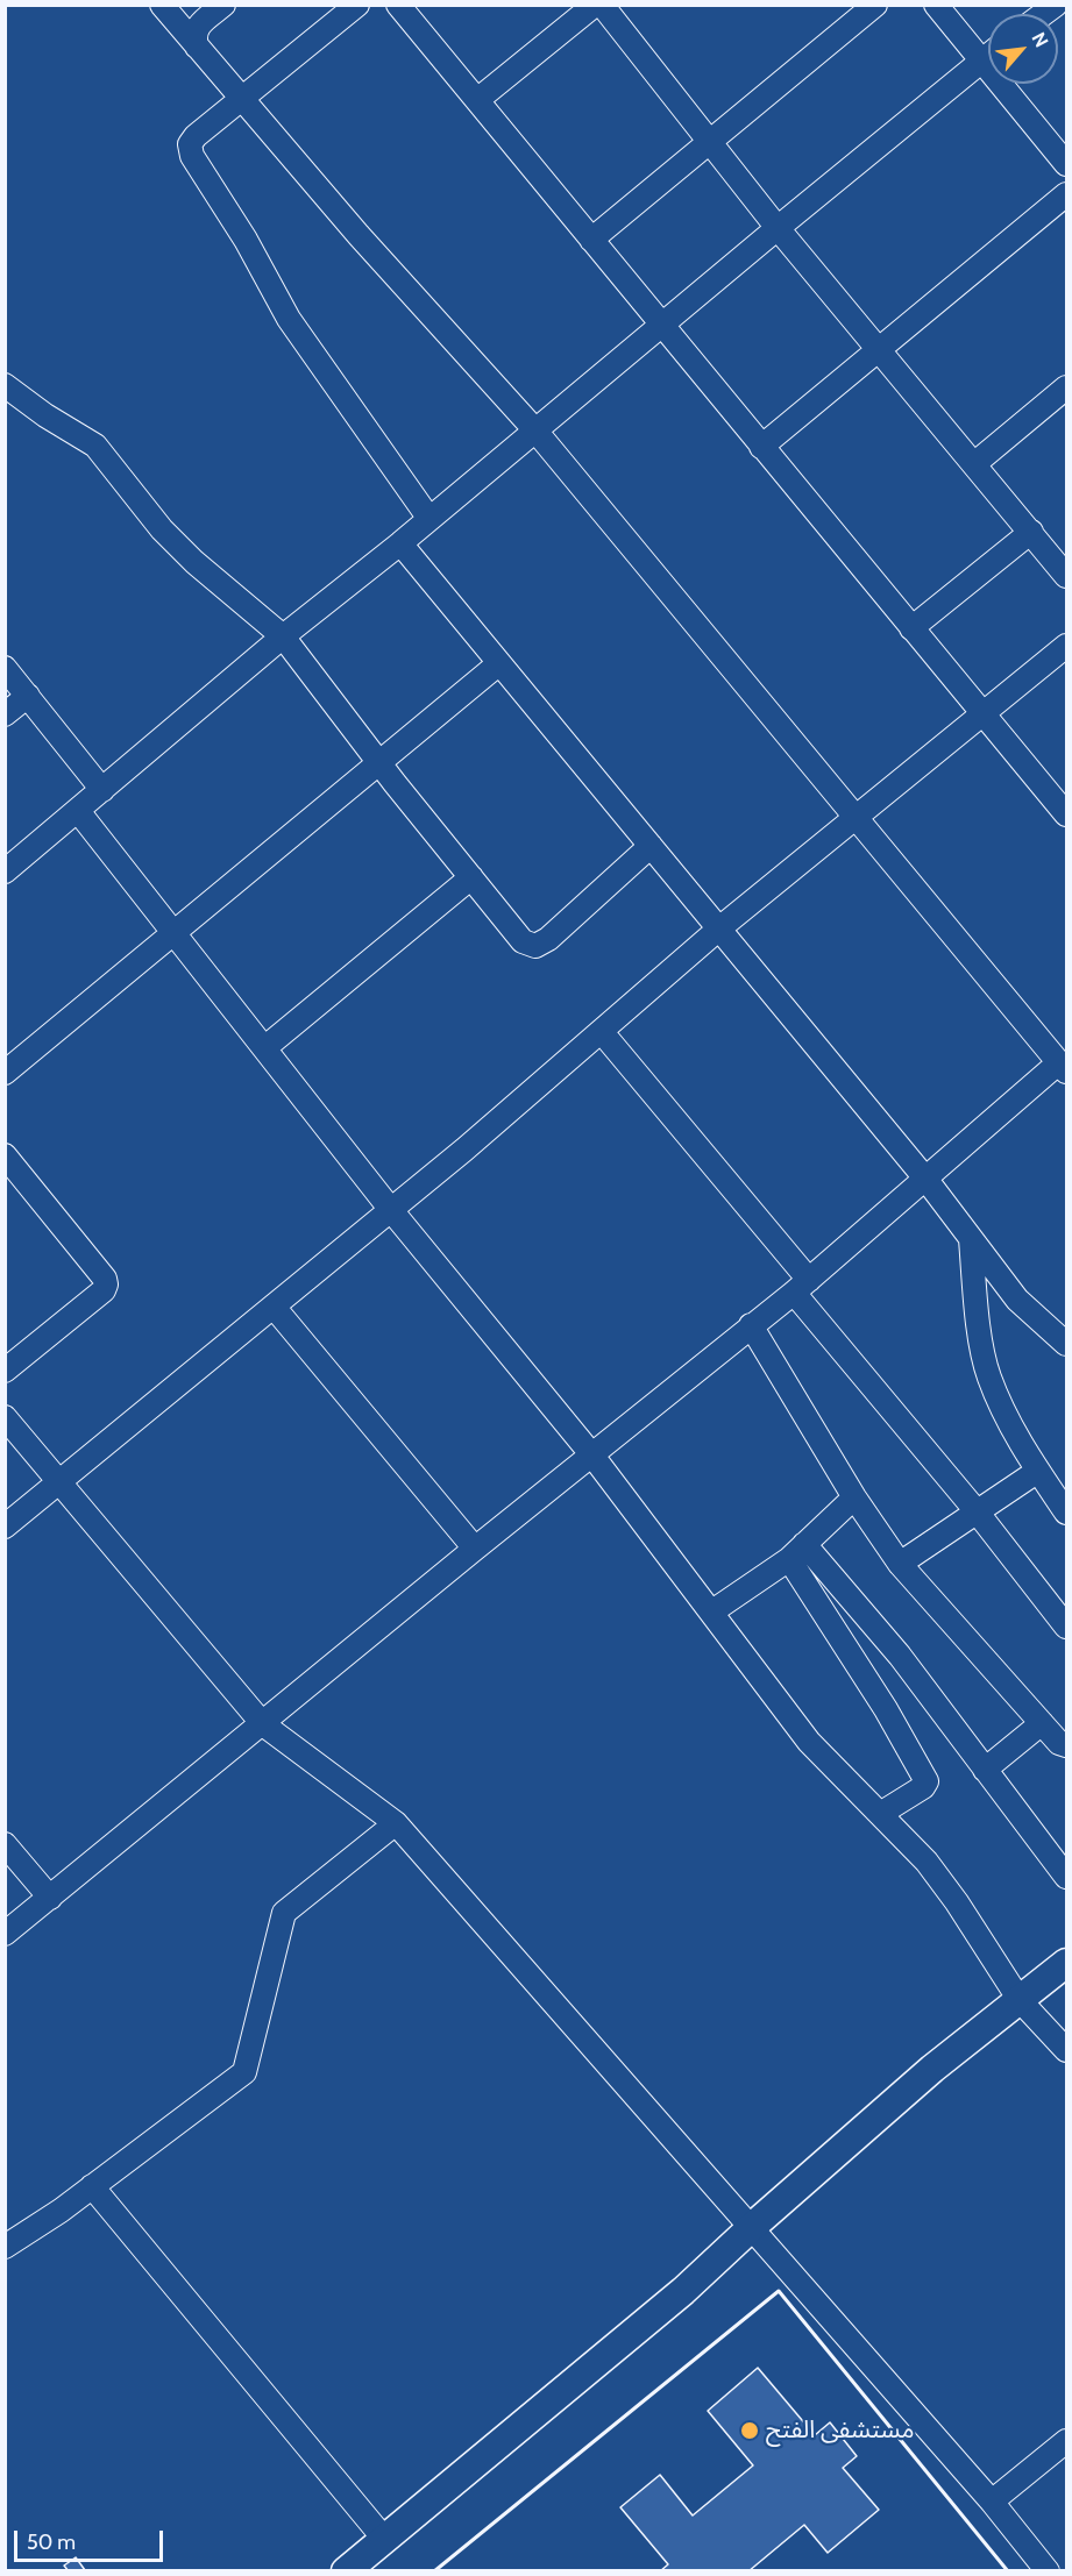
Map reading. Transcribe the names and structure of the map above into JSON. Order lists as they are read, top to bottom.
{
  "places": ["مستشفى الفتح"],
  "scale_bar": "50 m",
  "north": "top right"
}
